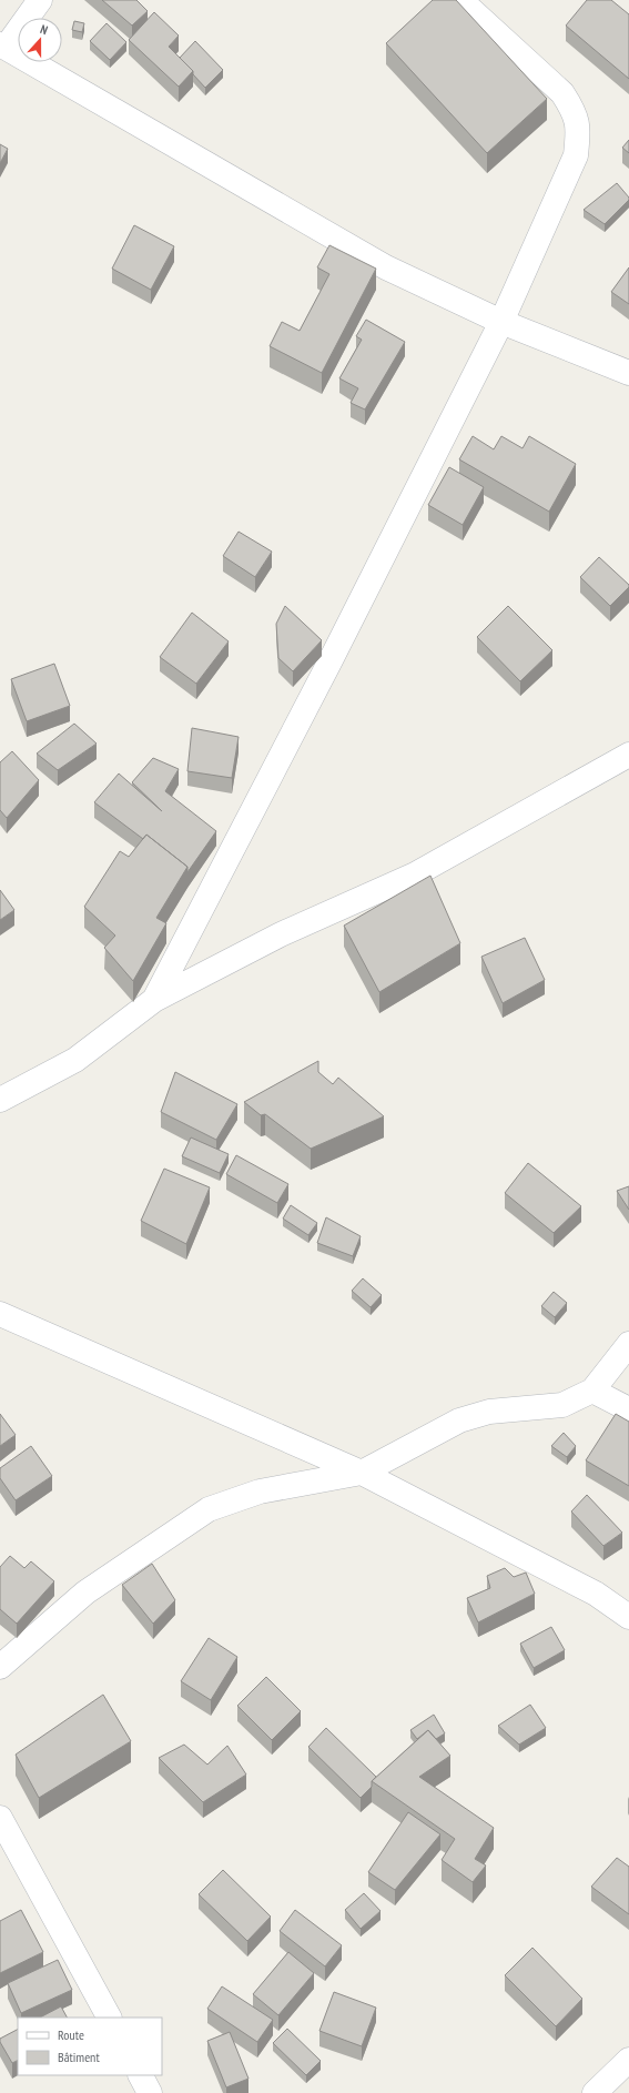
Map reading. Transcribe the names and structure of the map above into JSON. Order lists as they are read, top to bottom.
{
  "legend": ["Route", "Bâtiment"],
  "north": "top"
}
